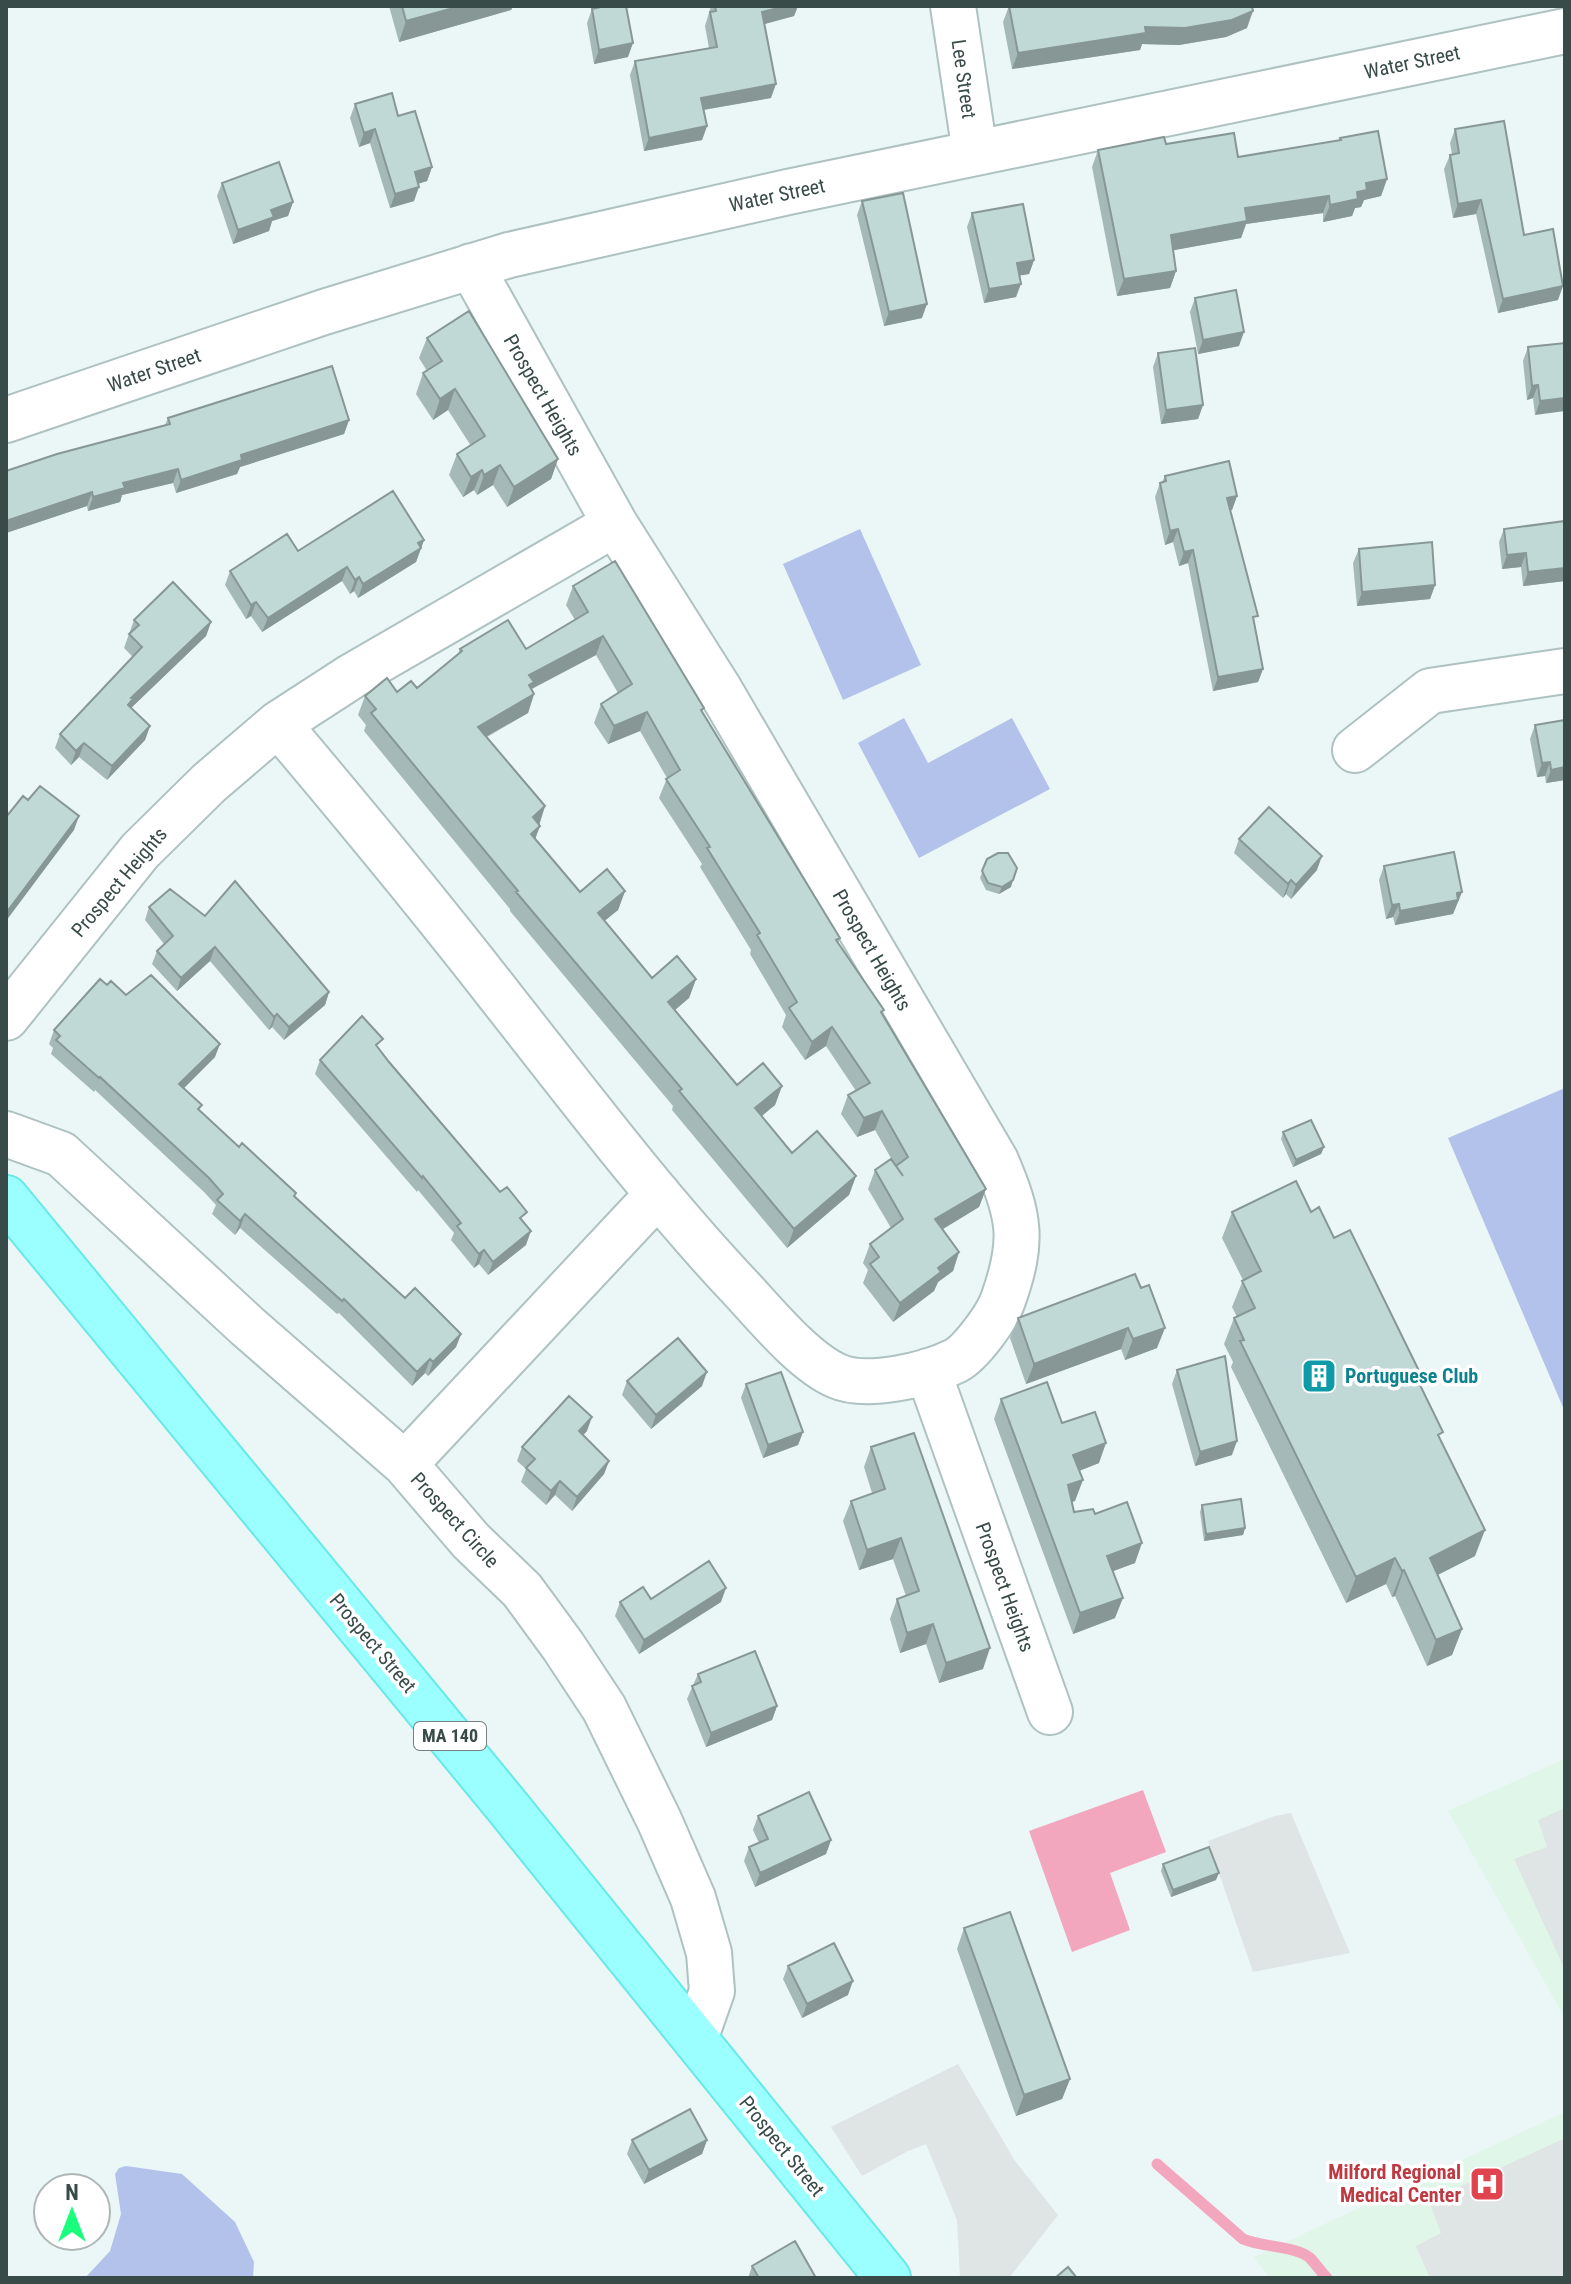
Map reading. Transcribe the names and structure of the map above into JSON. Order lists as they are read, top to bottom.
{
  "streets": {
    "main road": ["Prospect Street", "MA 140"],
    "street": [
      "Water Street",
      "Lee Street",
      "Prospect Heights",
      "Prospect Circle"
    ]
  },
  "crossings": [
    ["Water Street", "Lee Street"],
    ["Water Street", "Prospect Heights"],
    ["Prospect Circle", "Prospect Street"]
  ],
  "places": {
    "building": ["Portuguese Club"],
    "hospital": ["Milford Regional Medical Center"]
  },
  "north": "top"
}
